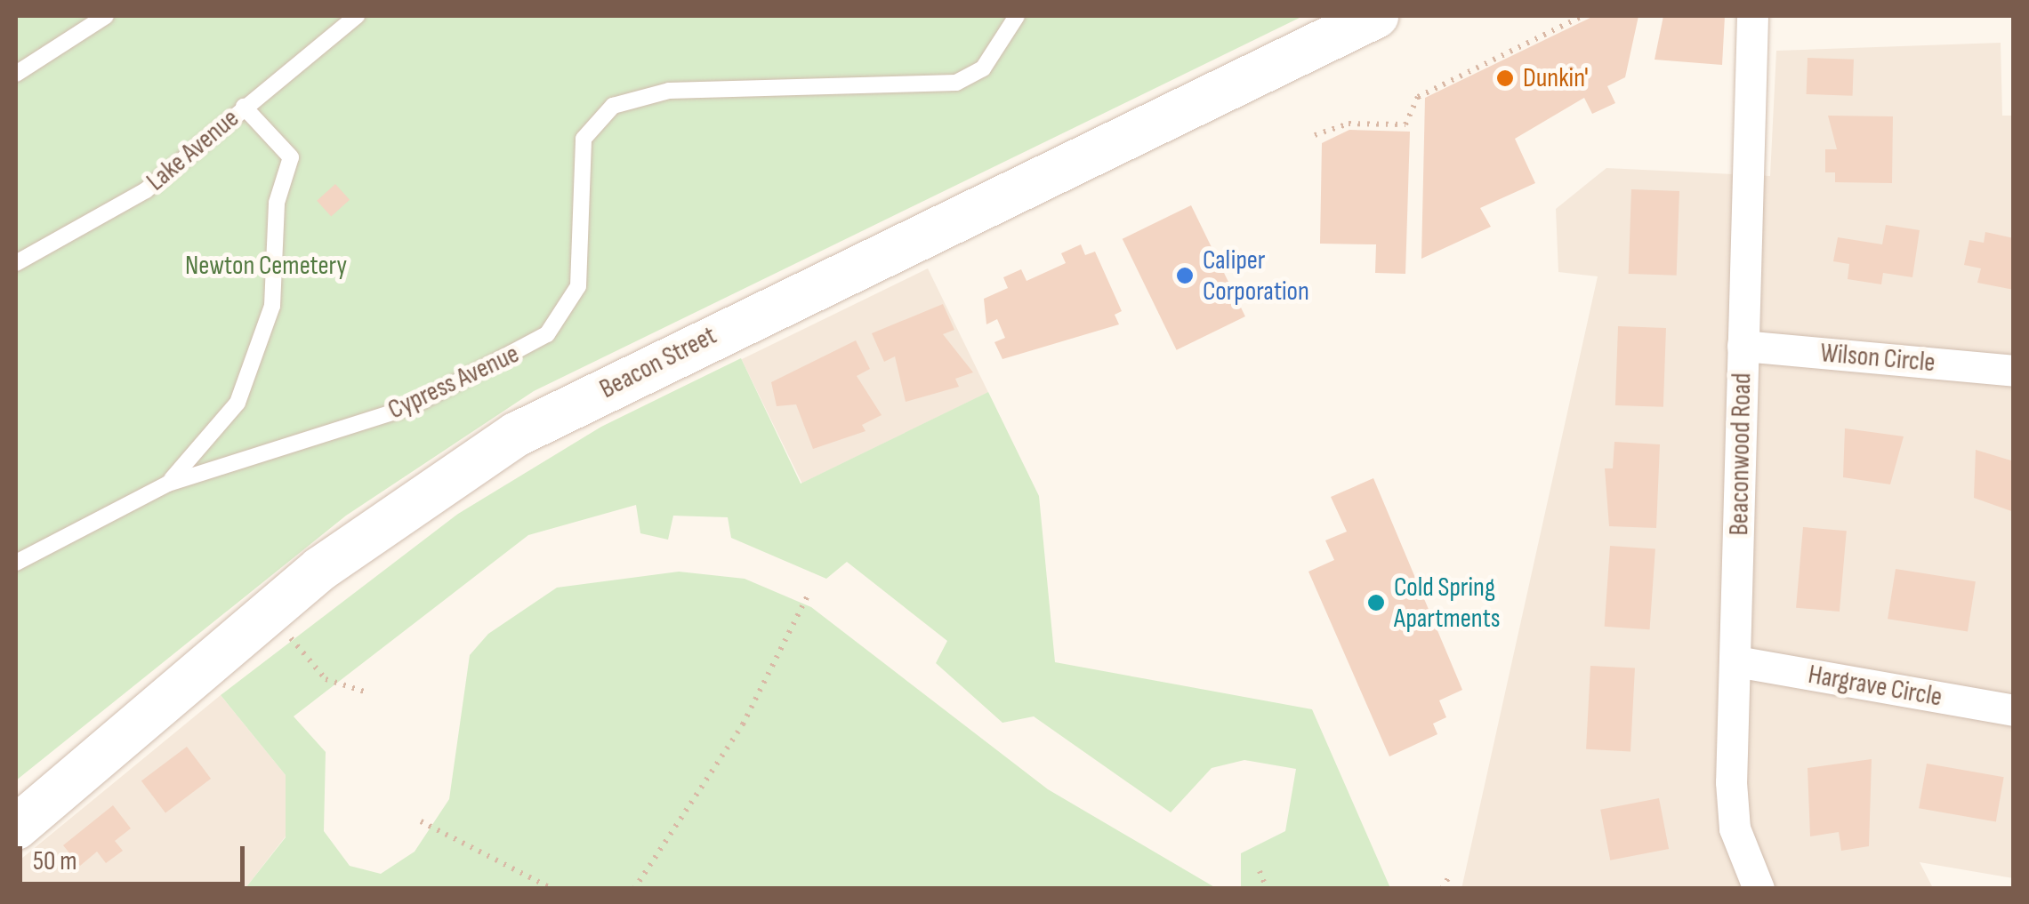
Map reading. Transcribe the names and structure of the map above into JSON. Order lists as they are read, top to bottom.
{
  "streets": {
    "main road": ["Beacon Street"],
    "street": ["Wilson Circle", "Beaconwood Road", "Hargrave Circle"],
    "lane": ["Lake Avenue", "Cypress Avenue"]
  },
  "crossings": [
    ["Wilson Circle", "Beaconwood Road"],
    ["Beaconwood Road", "Hargrave Circle"]
  ],
  "parks": ["Newton Cemetery"],
  "places": ["Dunkin'", "Caliper Corporation", "Cold Spring Apartments"],
  "scale_bar": "50 m"
}
